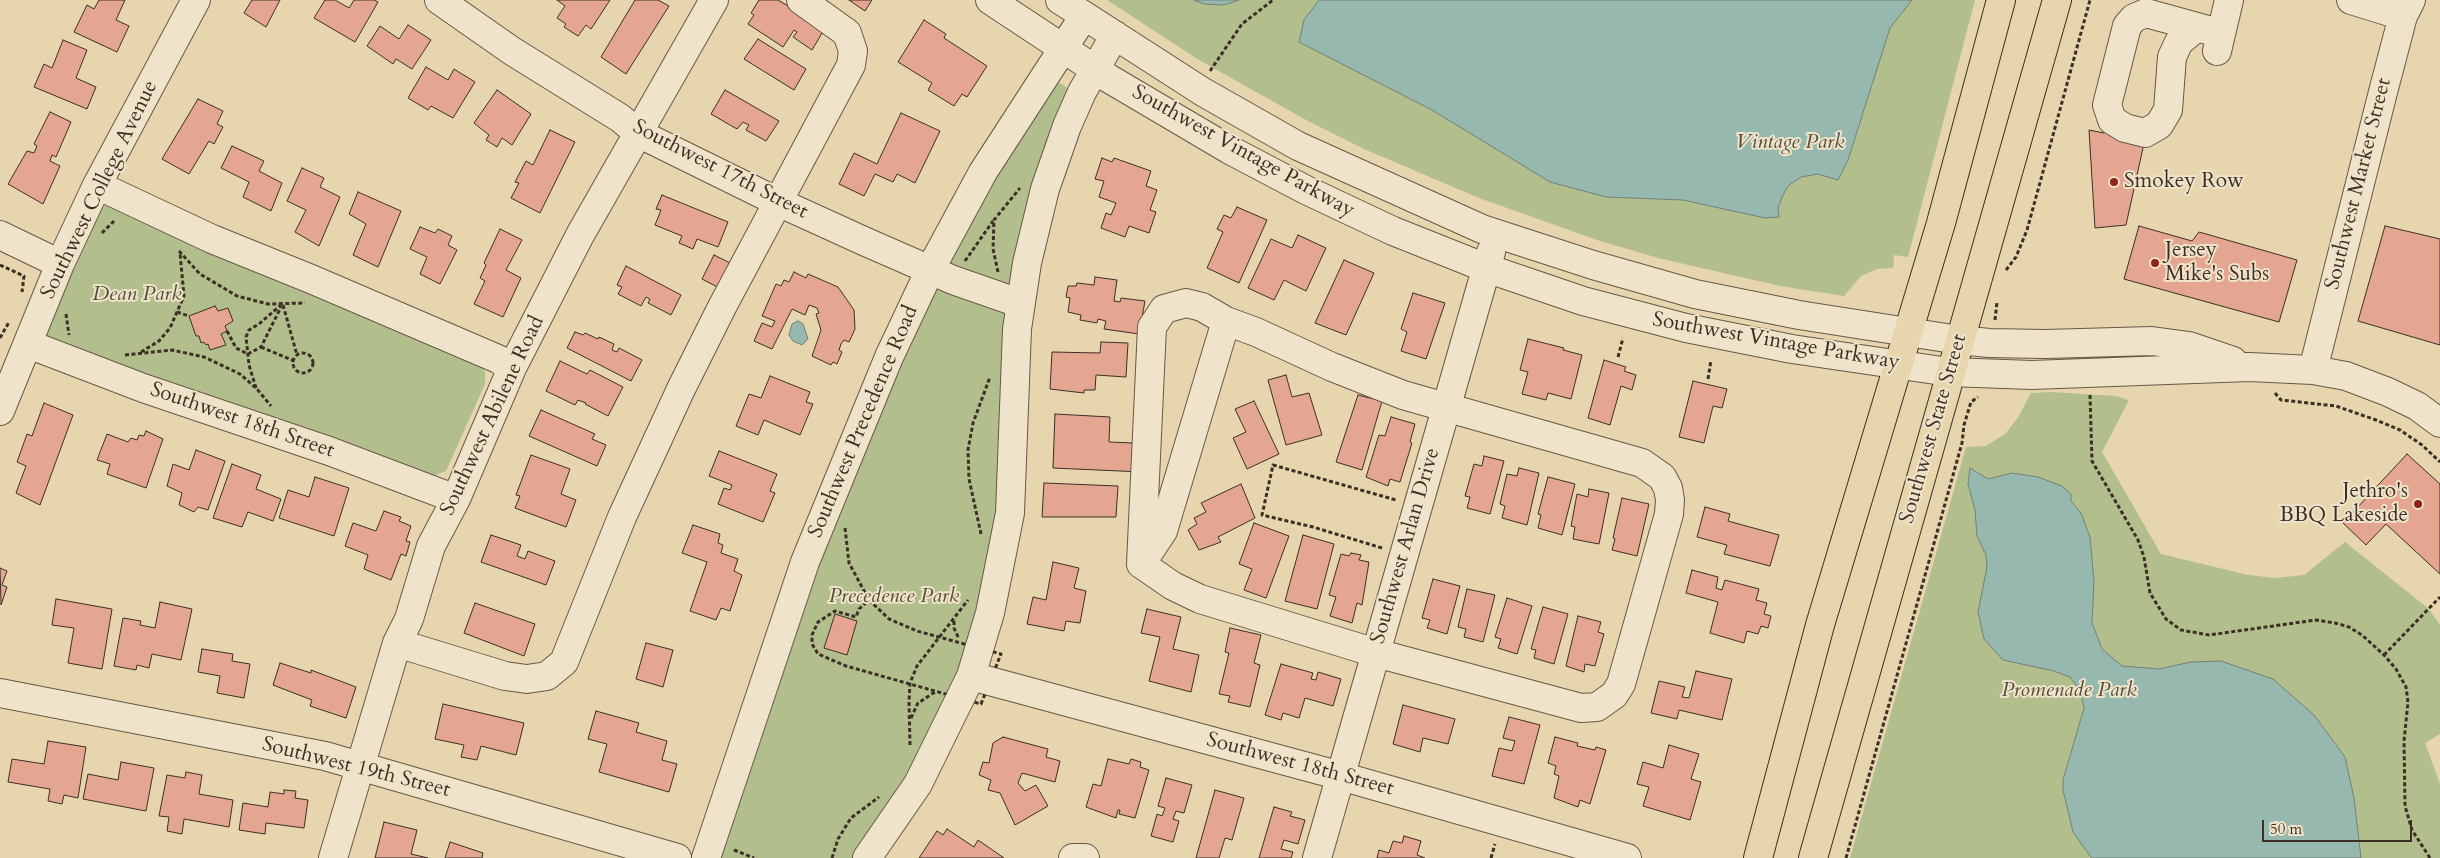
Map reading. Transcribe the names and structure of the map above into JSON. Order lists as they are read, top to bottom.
{
  "streets": {
    "main road": ["Southwest State Street"],
    "street": [
      "Southwest Vintage Parkway",
      "Southwest 17th Street",
      "Southwest Market Street",
      "Southwest College Avenue",
      "Southwest Abilene Road",
      "Southwest 18th Street",
      "Southwest Precedence Road",
      "Southwest Arlan Drive",
      "Southwest 19th Street"
    ]
  },
  "crossings": [
    ["Southwest Vintage Parkway", "Southwest Market Street"],
    ["Southwest Vintage Parkway", "Southwest Precedence Road"],
    ["Southwest Vintage Parkway", "Southwest State Street"],
    ["Southwest Vintage Parkway", "Southwest Arlan Drive"],
    ["Southwest 17th Street", "Southwest Abilene Road"],
    ["Southwest 17th Street", "Southwest Precedence Road"],
    ["Southwest College Avenue", "Southwest 18th Street"],
    ["Southwest Abilene Road", "Southwest 18th Street"],
    ["Southwest Abilene Road", "Southwest 19th Street"],
    ["Southwest 18th Street", "Southwest Arlan Drive"]
  ],
  "parks": [
    "Vintage Park",
    "Dean Park",
    "Precedence Park",
    "Promenade Park"
  ],
  "places": ["Smokey Row", "Jersey Mike's Subs", "Jethro's BBQ Lakeside"],
  "scale_bar": "50 m"
}
